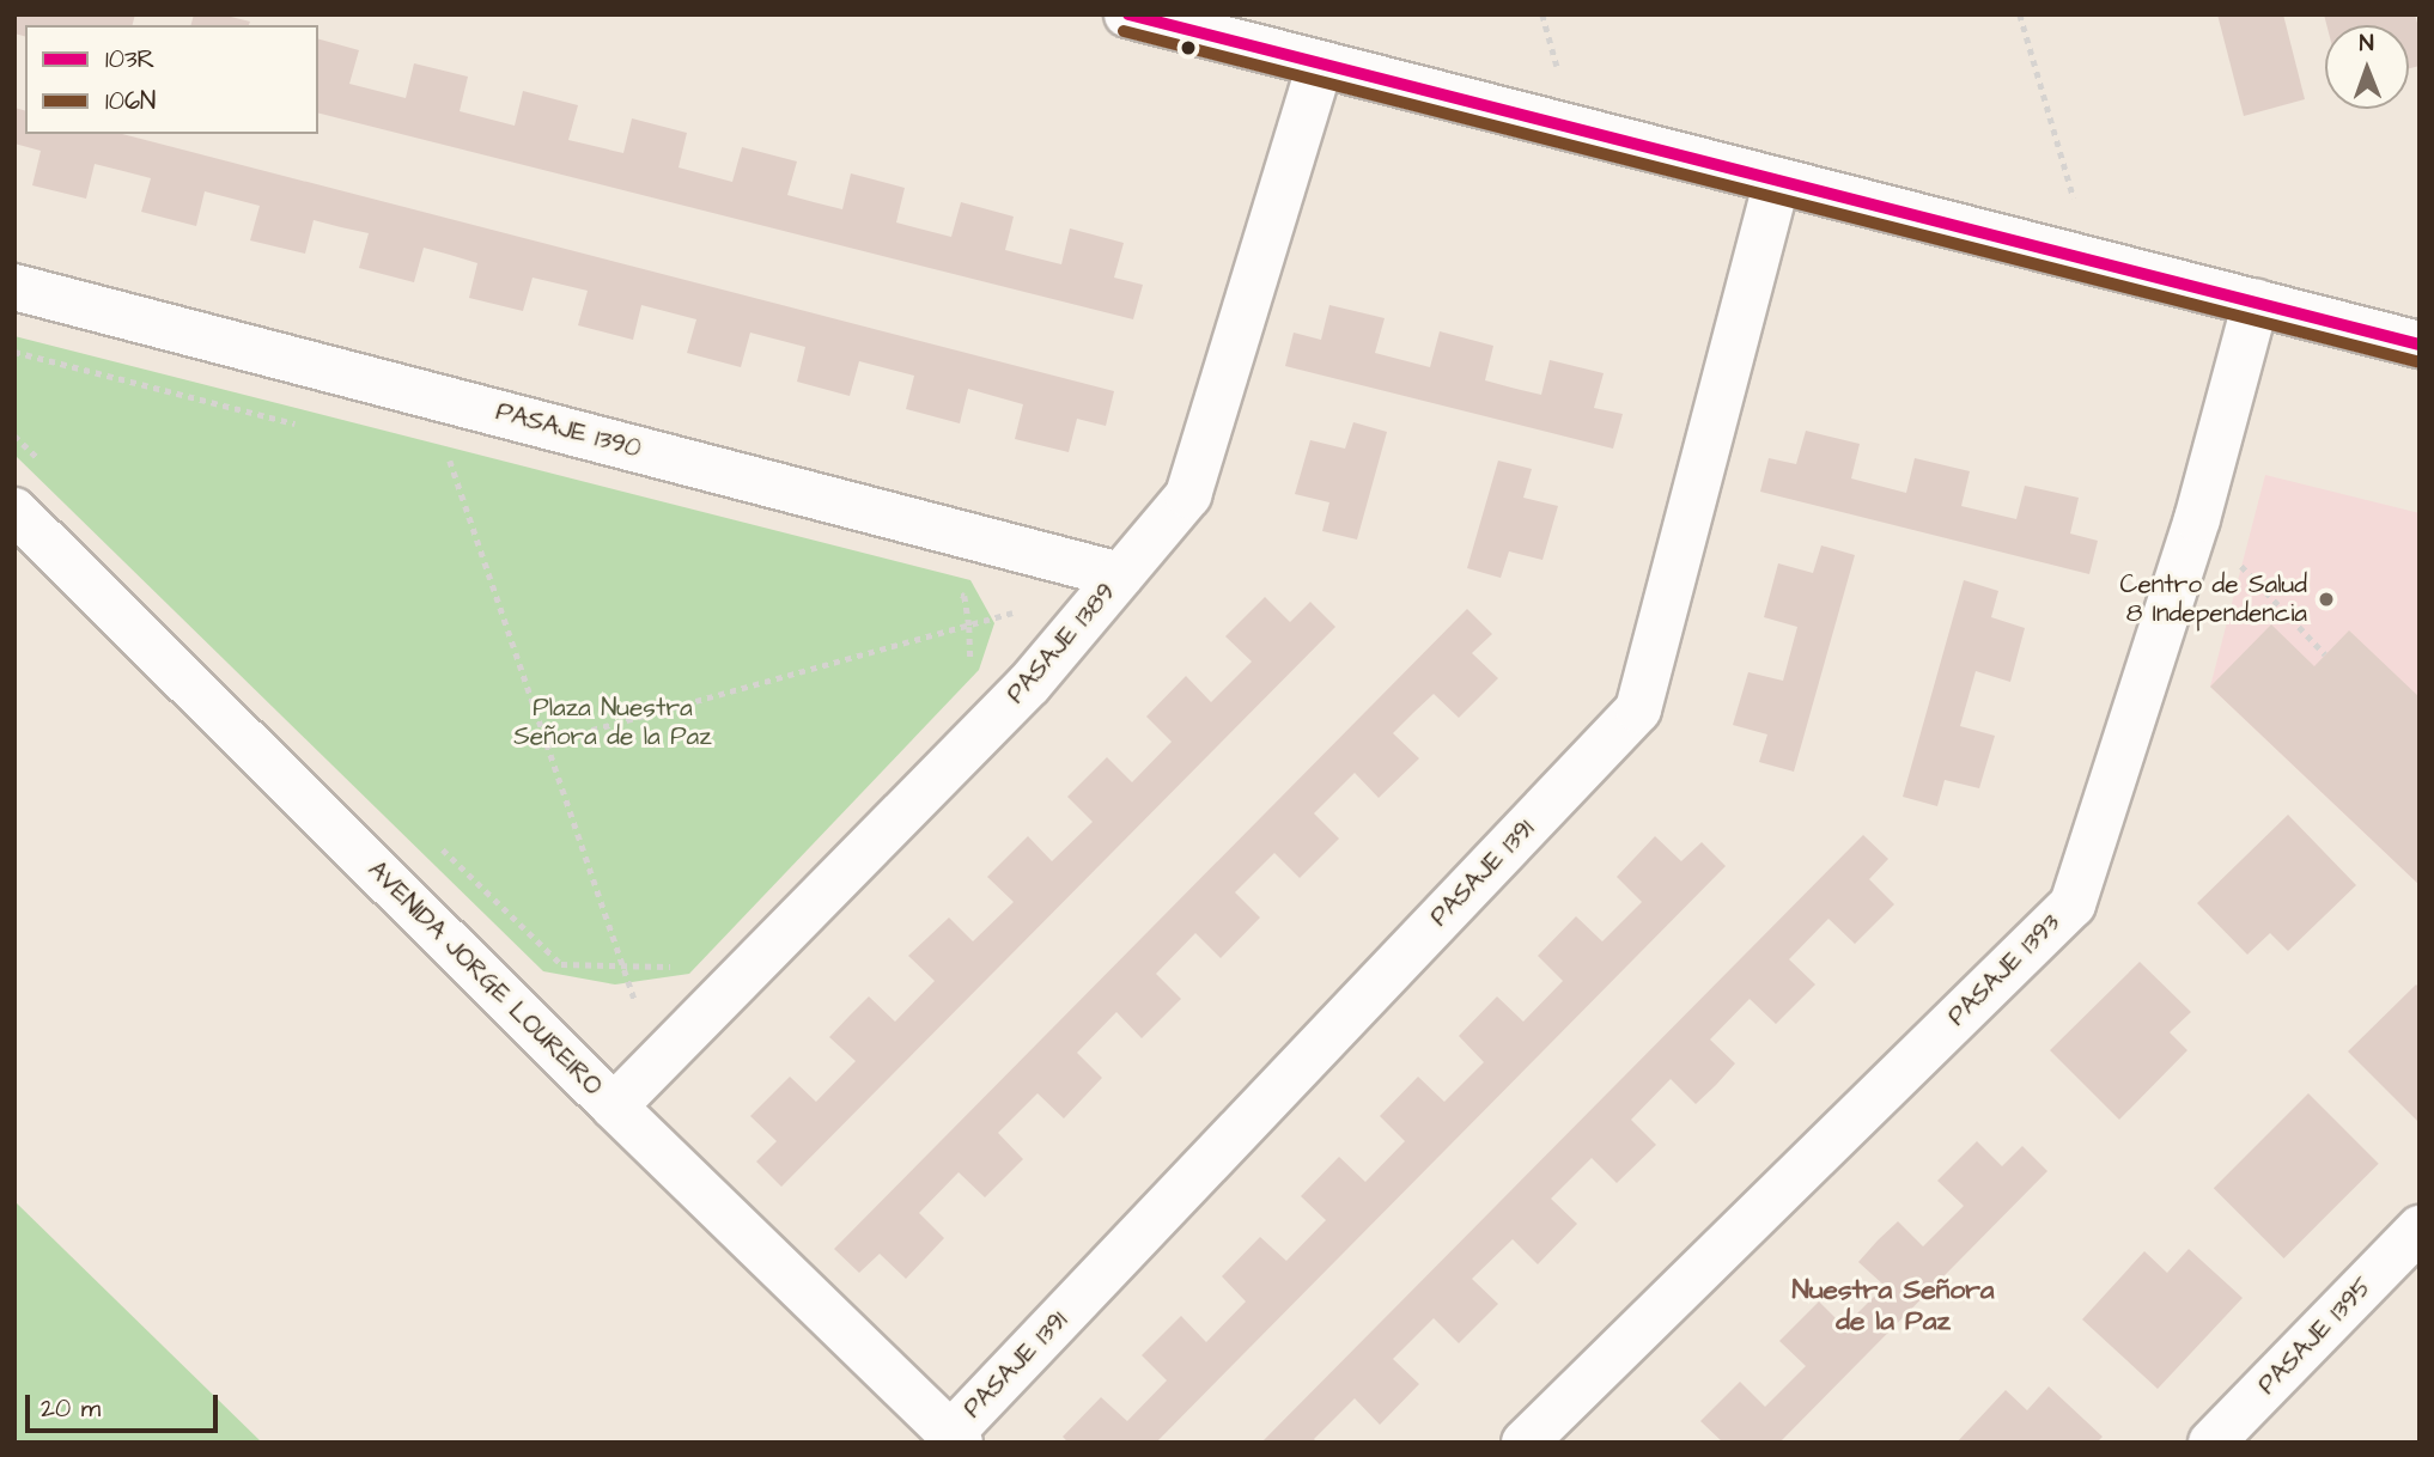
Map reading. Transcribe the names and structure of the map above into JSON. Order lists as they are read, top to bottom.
{
  "streets": {
    "street": [
      "PASAJE 1390",
      "PASAJE 1389",
      "PASAJE 1391",
      "PASAJE 1393",
      "AVENIDA JORGE LOUREIRO",
      "PASAJE 1395"
    ]
  },
  "crossings": [
    ["PASAJE 1390", "PASAJE 1389"],
    ["PASAJE 1389", "AVENIDA JORGE LOUREIRO"],
    ["PASAJE 1391", "AVENIDA JORGE LOUREIRO"]
  ],
  "districts": ["Nuestra Señora de la Paz"],
  "parks": ["Plaza Nuestra Señora de la Paz"],
  "places": ["Centro de Salud 8 Independencia"],
  "lines": ["transit line 103R", "transit line 106N"],
  "legend": ["103R", "106N"],
  "scale_bar": "20 m",
  "north": "top"
}
